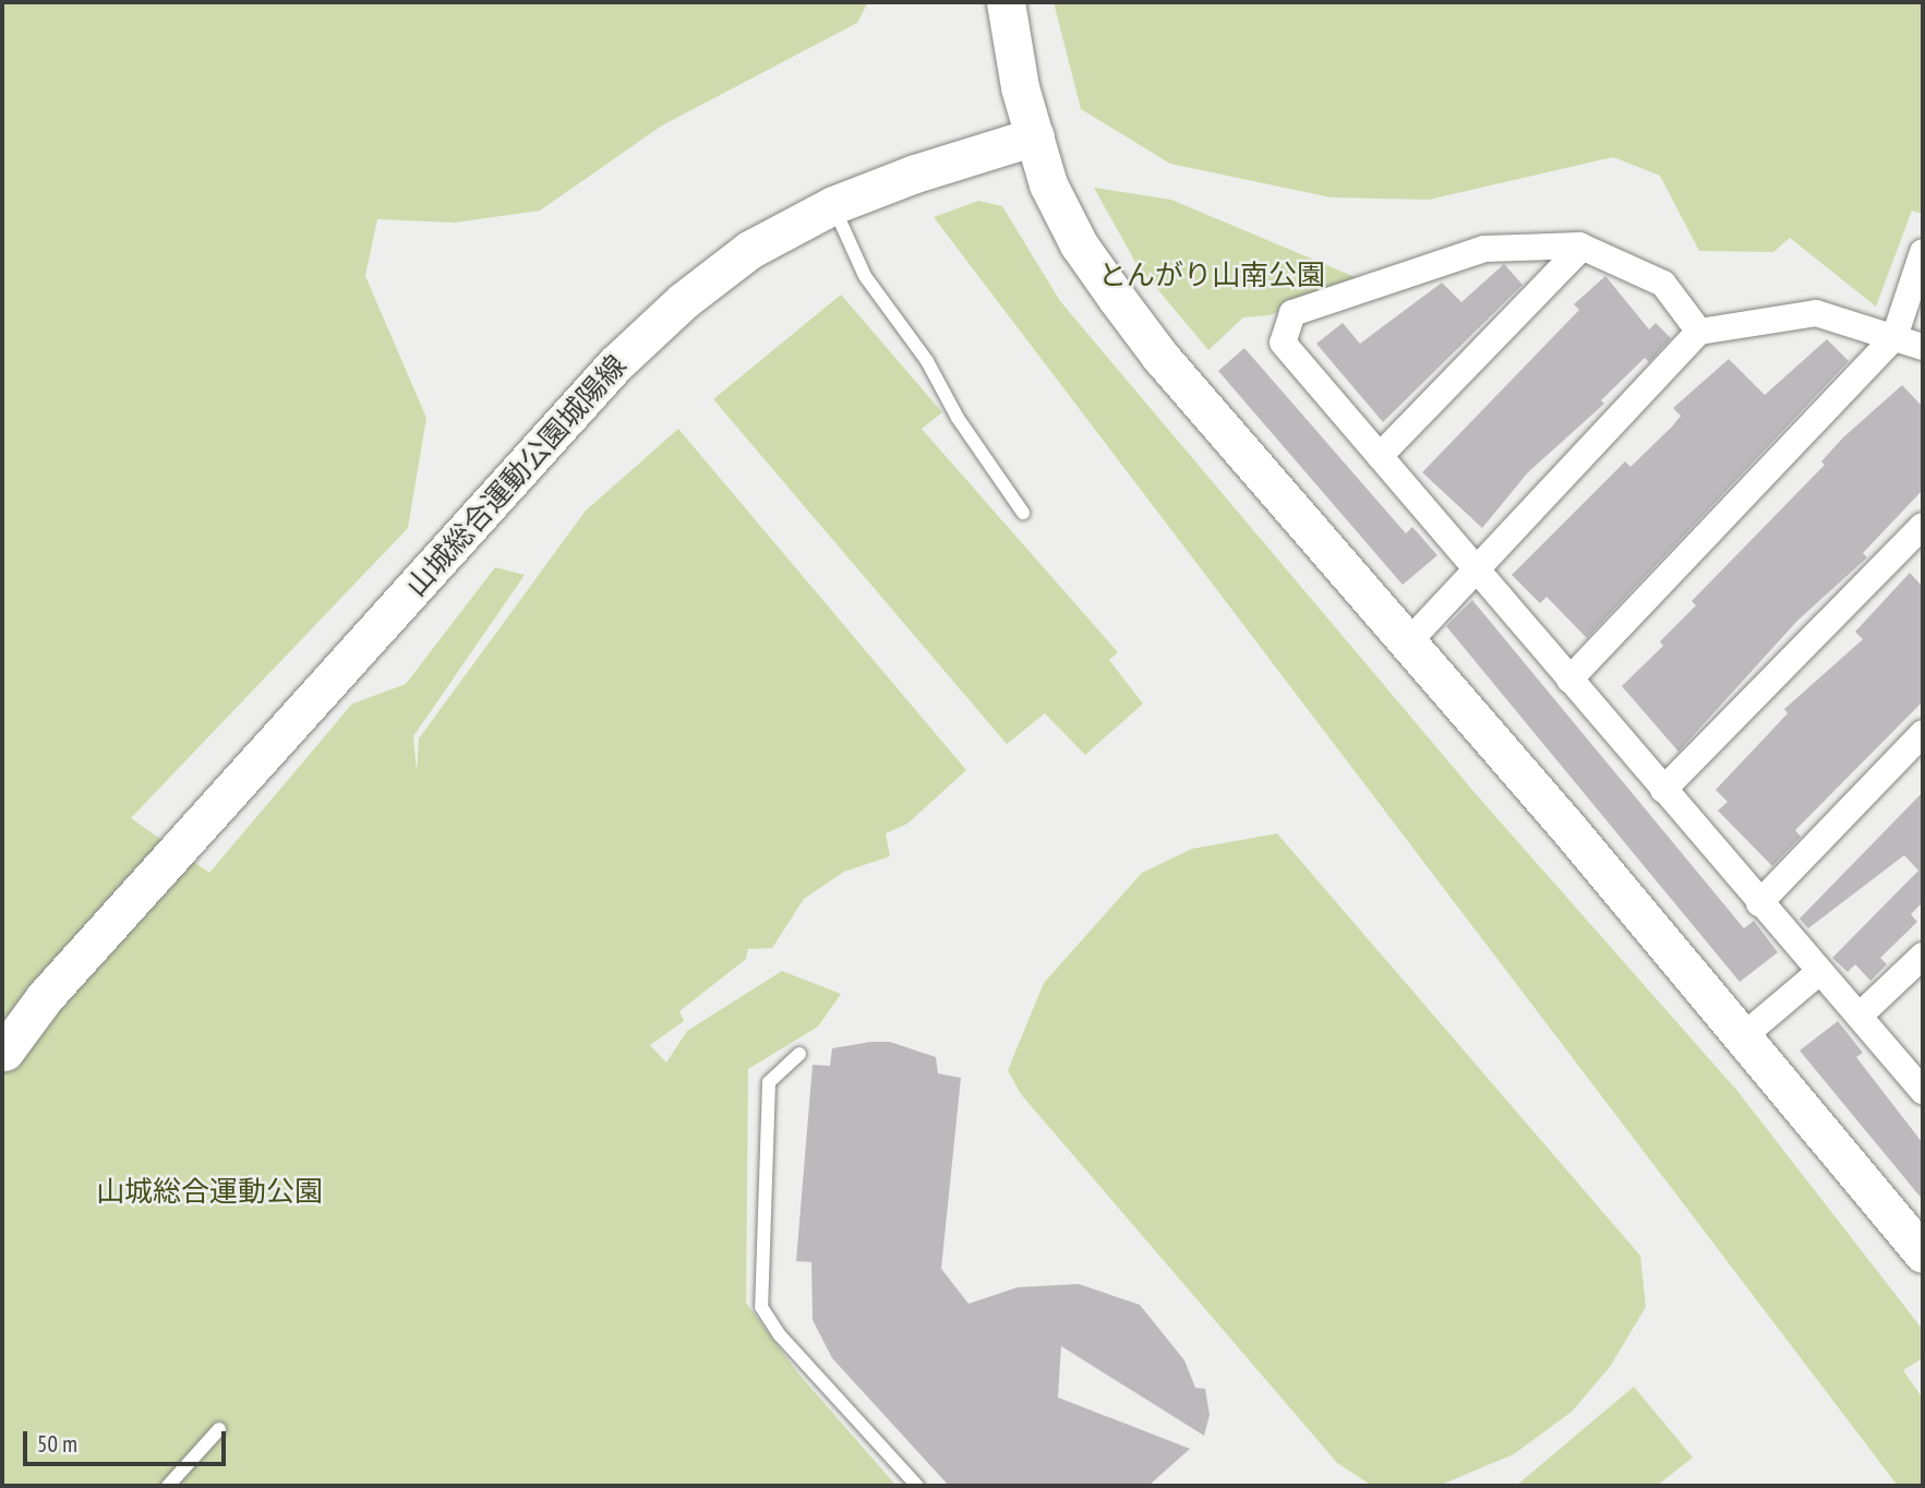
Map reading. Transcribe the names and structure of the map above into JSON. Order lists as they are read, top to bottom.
{
  "streets": {
    "main road": ["山城総合運動公園城陽線"]
  },
  "parks": ["とんがり山南公園", "山城総合運動公園"],
  "scale_bar": "50 m"
}
